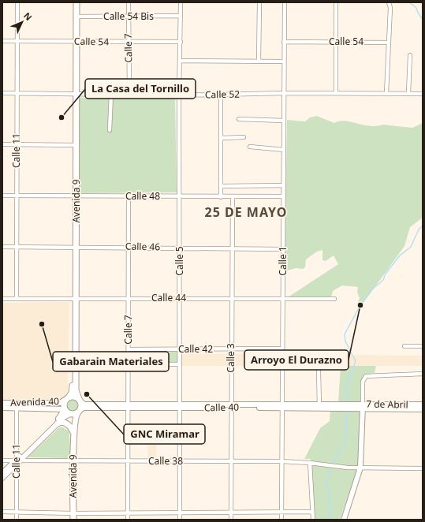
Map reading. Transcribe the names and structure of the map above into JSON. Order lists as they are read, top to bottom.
{
  "streets": {
    "main road": [
      "Avenida 9",
      "Avenida 40",
      "7 de Abril",
      "Calle 40"
    ],
    "street": [
      "Calle 54 Bis",
      "Calle 54",
      "Calle 7",
      "Calle 52",
      "Calle 11",
      "Calle 48",
      "Calle 46",
      "Calle 5",
      "Calle 1",
      "Calle 44",
      "Calle 42",
      "Calle 3",
      "Calle 38"
    ]
  },
  "crossings": [
    ["Calle 54 Bis", "Calle 7"],
    ["Calle 54 Bis", "Avenida 9"],
    ["Calle 54 Bis", "Calle 5"],
    ["Calle 54", "Calle 7"],
    ["Calle 54", "Calle 11"],
    ["Calle 54", "Avenida 9"],
    ["Calle 54", "Calle 5"],
    ["Calle 54", "Calle 1"],
    ["Calle 7", "Calle 52"],
    ["Calle 7", "Calle 48"],
    ["Calle 7", "Calle 46"],
    ["Calle 7", "Calle 44"],
    ["Calle 7", "Calle 42"],
    ["Calle 7", "Calle 40"],
    ["Calle 7", "Calle 38"],
    ["Calle 52", "Calle 11"],
    ["Calle 52", "Avenida 9"],
    ["Calle 52", "Calle 5"],
    ["Calle 52", "Calle 1"],
    ["Calle 11", "Calle 48"],
    ["Calle 11", "Calle 46"],
    ["Calle 11", "Calle 44"],
    ["Calle 11", "Avenida 40"],
    ["Calle 11", "Calle 38"],
    ["Calle 48", "Avenida 9"],
    ["Calle 48", "Calle 5"],
    ["Calle 48", "Calle 1"],
    ["Calle 48", "Calle 3"],
    ["Avenida 9", "Calle 46"],
    ["Avenida 9", "Calle 44"],
    ["Avenida 9", "Avenida 40"],
    ["Avenida 9", "Calle 40"],
    ["Avenida 9", "Calle 38"],
    ["Calle 46", "Calle 5"],
    ["Calle 46", "Calle 1"],
    ["Calle 46", "Calle 3"],
    ["Calle 5", "Calle 44"],
    ["Calle 5", "Calle 42"],
    ["Calle 5", "Calle 40"],
    ["Calle 5", "Calle 38"],
    ["Calle 1", "Calle 44"],
    ["Calle 1", "Calle 42"],
    ["Calle 1", "Calle 40"],
    ["Calle 1", "Calle 38"],
    ["Calle 44", "Calle 3"],
    ["Calle 42", "Calle 3"],
    ["Calle 3", "Calle 40"],
    ["Calle 3", "Calle 38"],
    ["Avenida 40", "Calle 40"],
    ["7 de Abril", "Calle 40"]
  ],
  "districts": ["25 DE MAYO"],
  "places": [
    "La Casa del Tornillo",
    "Arroyo El Durazno",
    "Gabarain Materiales",
    "GNC Miramar"
  ],
  "north": "top right"
}
